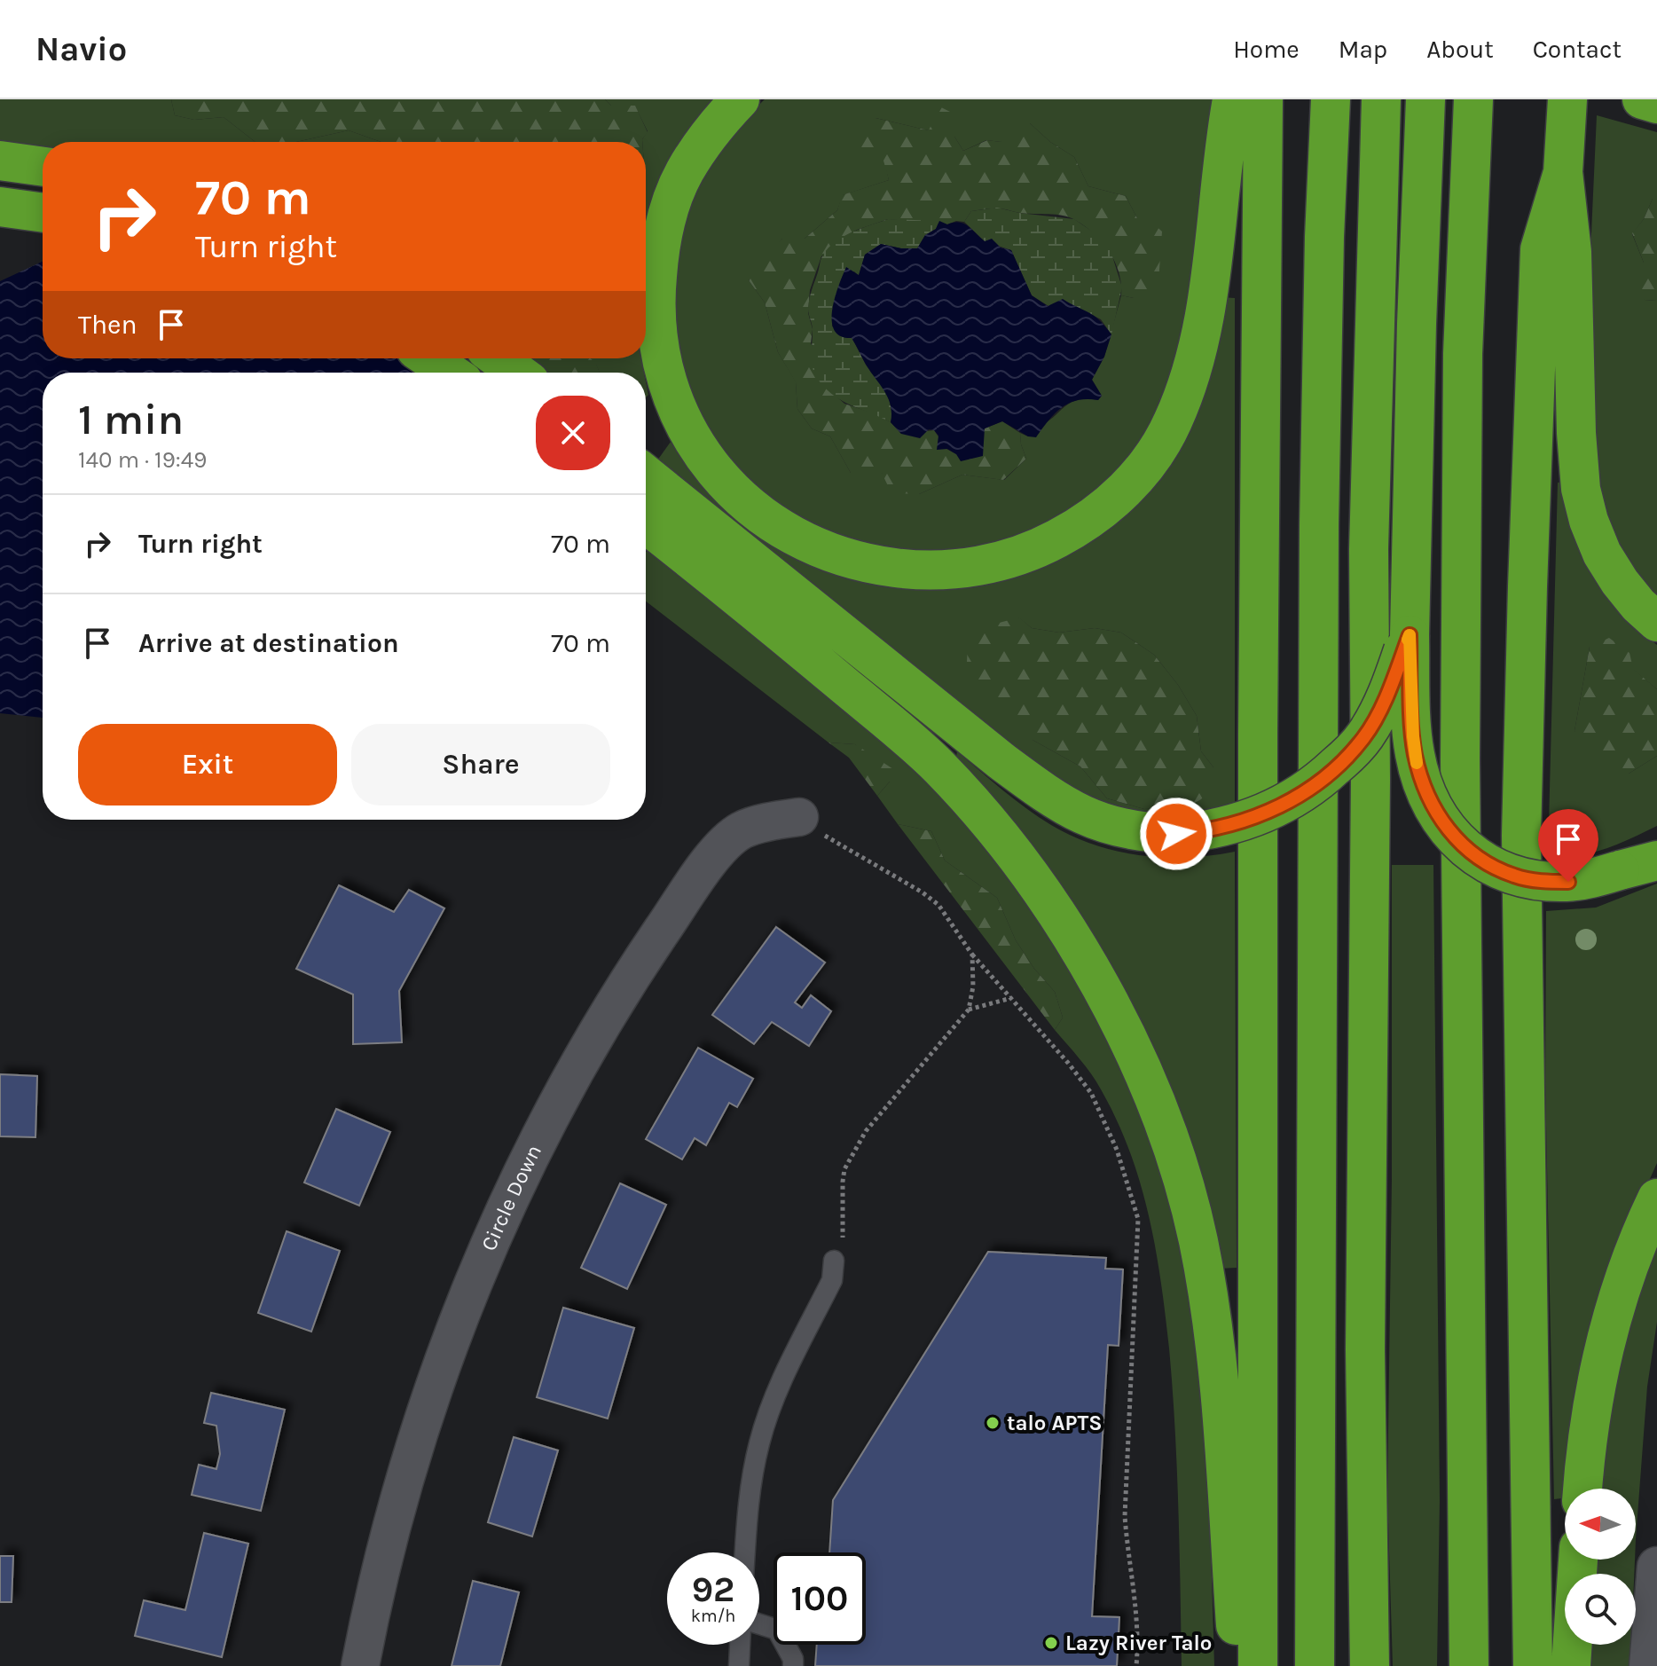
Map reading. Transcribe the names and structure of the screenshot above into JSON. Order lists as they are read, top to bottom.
{
  "streets": {
    "street": ["Circle Down"]
  },
  "places": ["talo APTS", "Lazy River Talo"],
  "north": "left",
  "page": {
    "header": "Navio",
    "nav": [
      "Home",
      "Map",
      "About",
      "Contact"
    ],
    "turn": ["70 m", "Turn right"],
    "then": "Then",
    "heading": ["1 min", "140 m · 19:49"],
    "list": [
      {
        "name": "Turn right",
        "value": "70 m"
      },
      {
        "name": "Arrive at destination",
        "value": "70 m"
      }
    ],
    "buttons": ["Exit", "Share"],
    "speed": "92 km/h",
    "limit": "100"
  }
}
